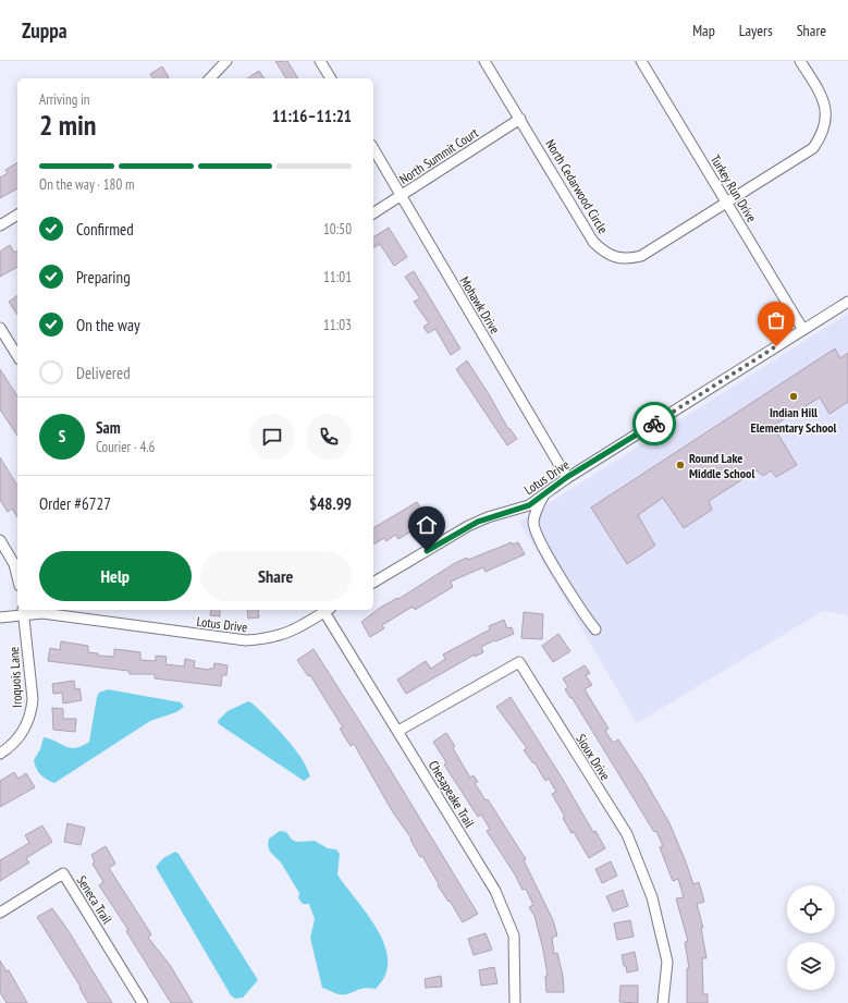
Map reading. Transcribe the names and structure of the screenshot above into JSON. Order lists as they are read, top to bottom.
{
  "streets": {
    "street": [
      "North Summit Court",
      "North Cedarwood Circle",
      "Turkey Run Drive",
      "Mohawk Drive",
      "Lotus Drive",
      "Iroquois Lane",
      "Sioux Drive",
      "Chesapeake Trail",
      "Seneca Trail"
    ]
  },
  "crossings": [
    ["North Summit Court", "North Cedarwood Circle"],
    ["North Summit Court", "Mohawk Drive"],
    ["North Cedarwood Circle", "Turkey Run Drive"],
    ["Turkey Run Drive", "Lotus Drive"],
    ["Mohawk Drive", "Lotus Drive"],
    ["Lotus Drive", "Iroquois Lane"],
    ["Lotus Drive", "Chesapeake Trail"],
    ["Sioux Drive", "Chesapeake Trail"]
  ],
  "places": ["Indian Hill Elementary School", "Round Lake Middle School"],
  "page": {
    "header": "Zuppa",
    "nav": ["Map", "Layers", "Share"],
    "heading": ["2 min", "Arriving in", "11:16–11:21"],
    "panel": [
      "Sam",
      "Courier · 4.6",
      "Order #6727",
      "$48.99"
    ],
    "bar": "On the way · 180 m",
    "list": [
      ["Confirmed", "10:50"],
      ["Preparing", "11:01"],
      ["On the way", "11:03"],
      "Delivered"
    ],
    "round": "S",
    "buttons": ["Help", "Share"]
  }
}
